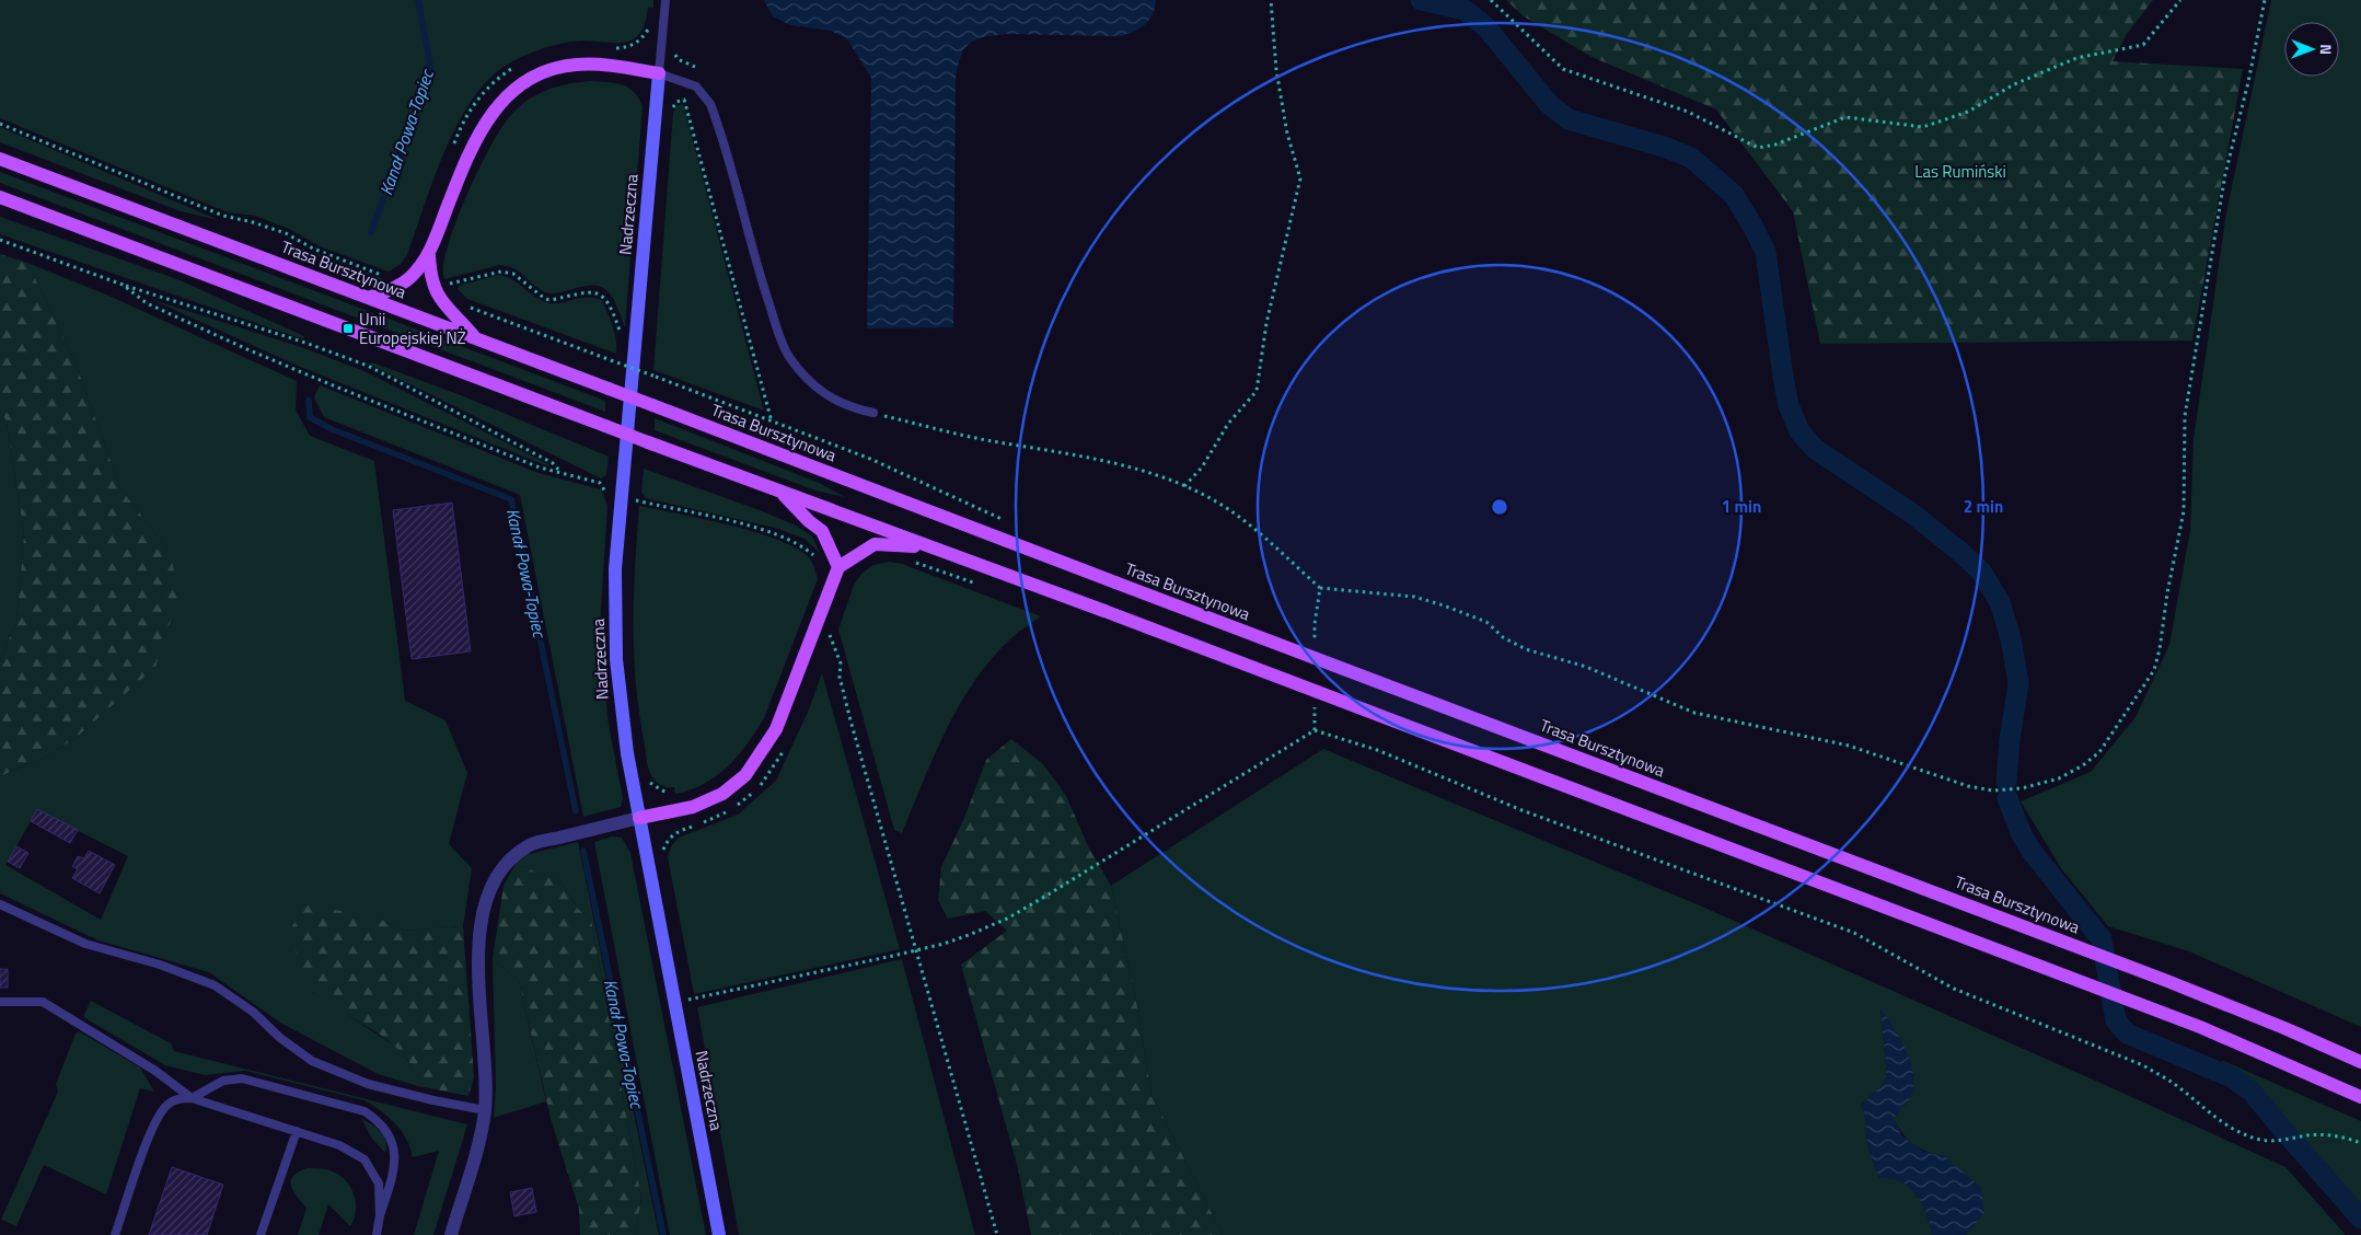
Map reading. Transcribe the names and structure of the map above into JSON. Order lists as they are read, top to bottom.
{
  "streets": {
    "main road": ["Trasa Bursztynowa"],
    "street": ["Nadrzeczna"]
  },
  "water": ["Kanał Powa-Topiec"],
  "parks": ["Las Rumiński"],
  "places": {
    "transit": ["Unii Europejskiej NŻ"]
  },
  "north": "right",
  "rings": ["1 min", "2 min"]
}
